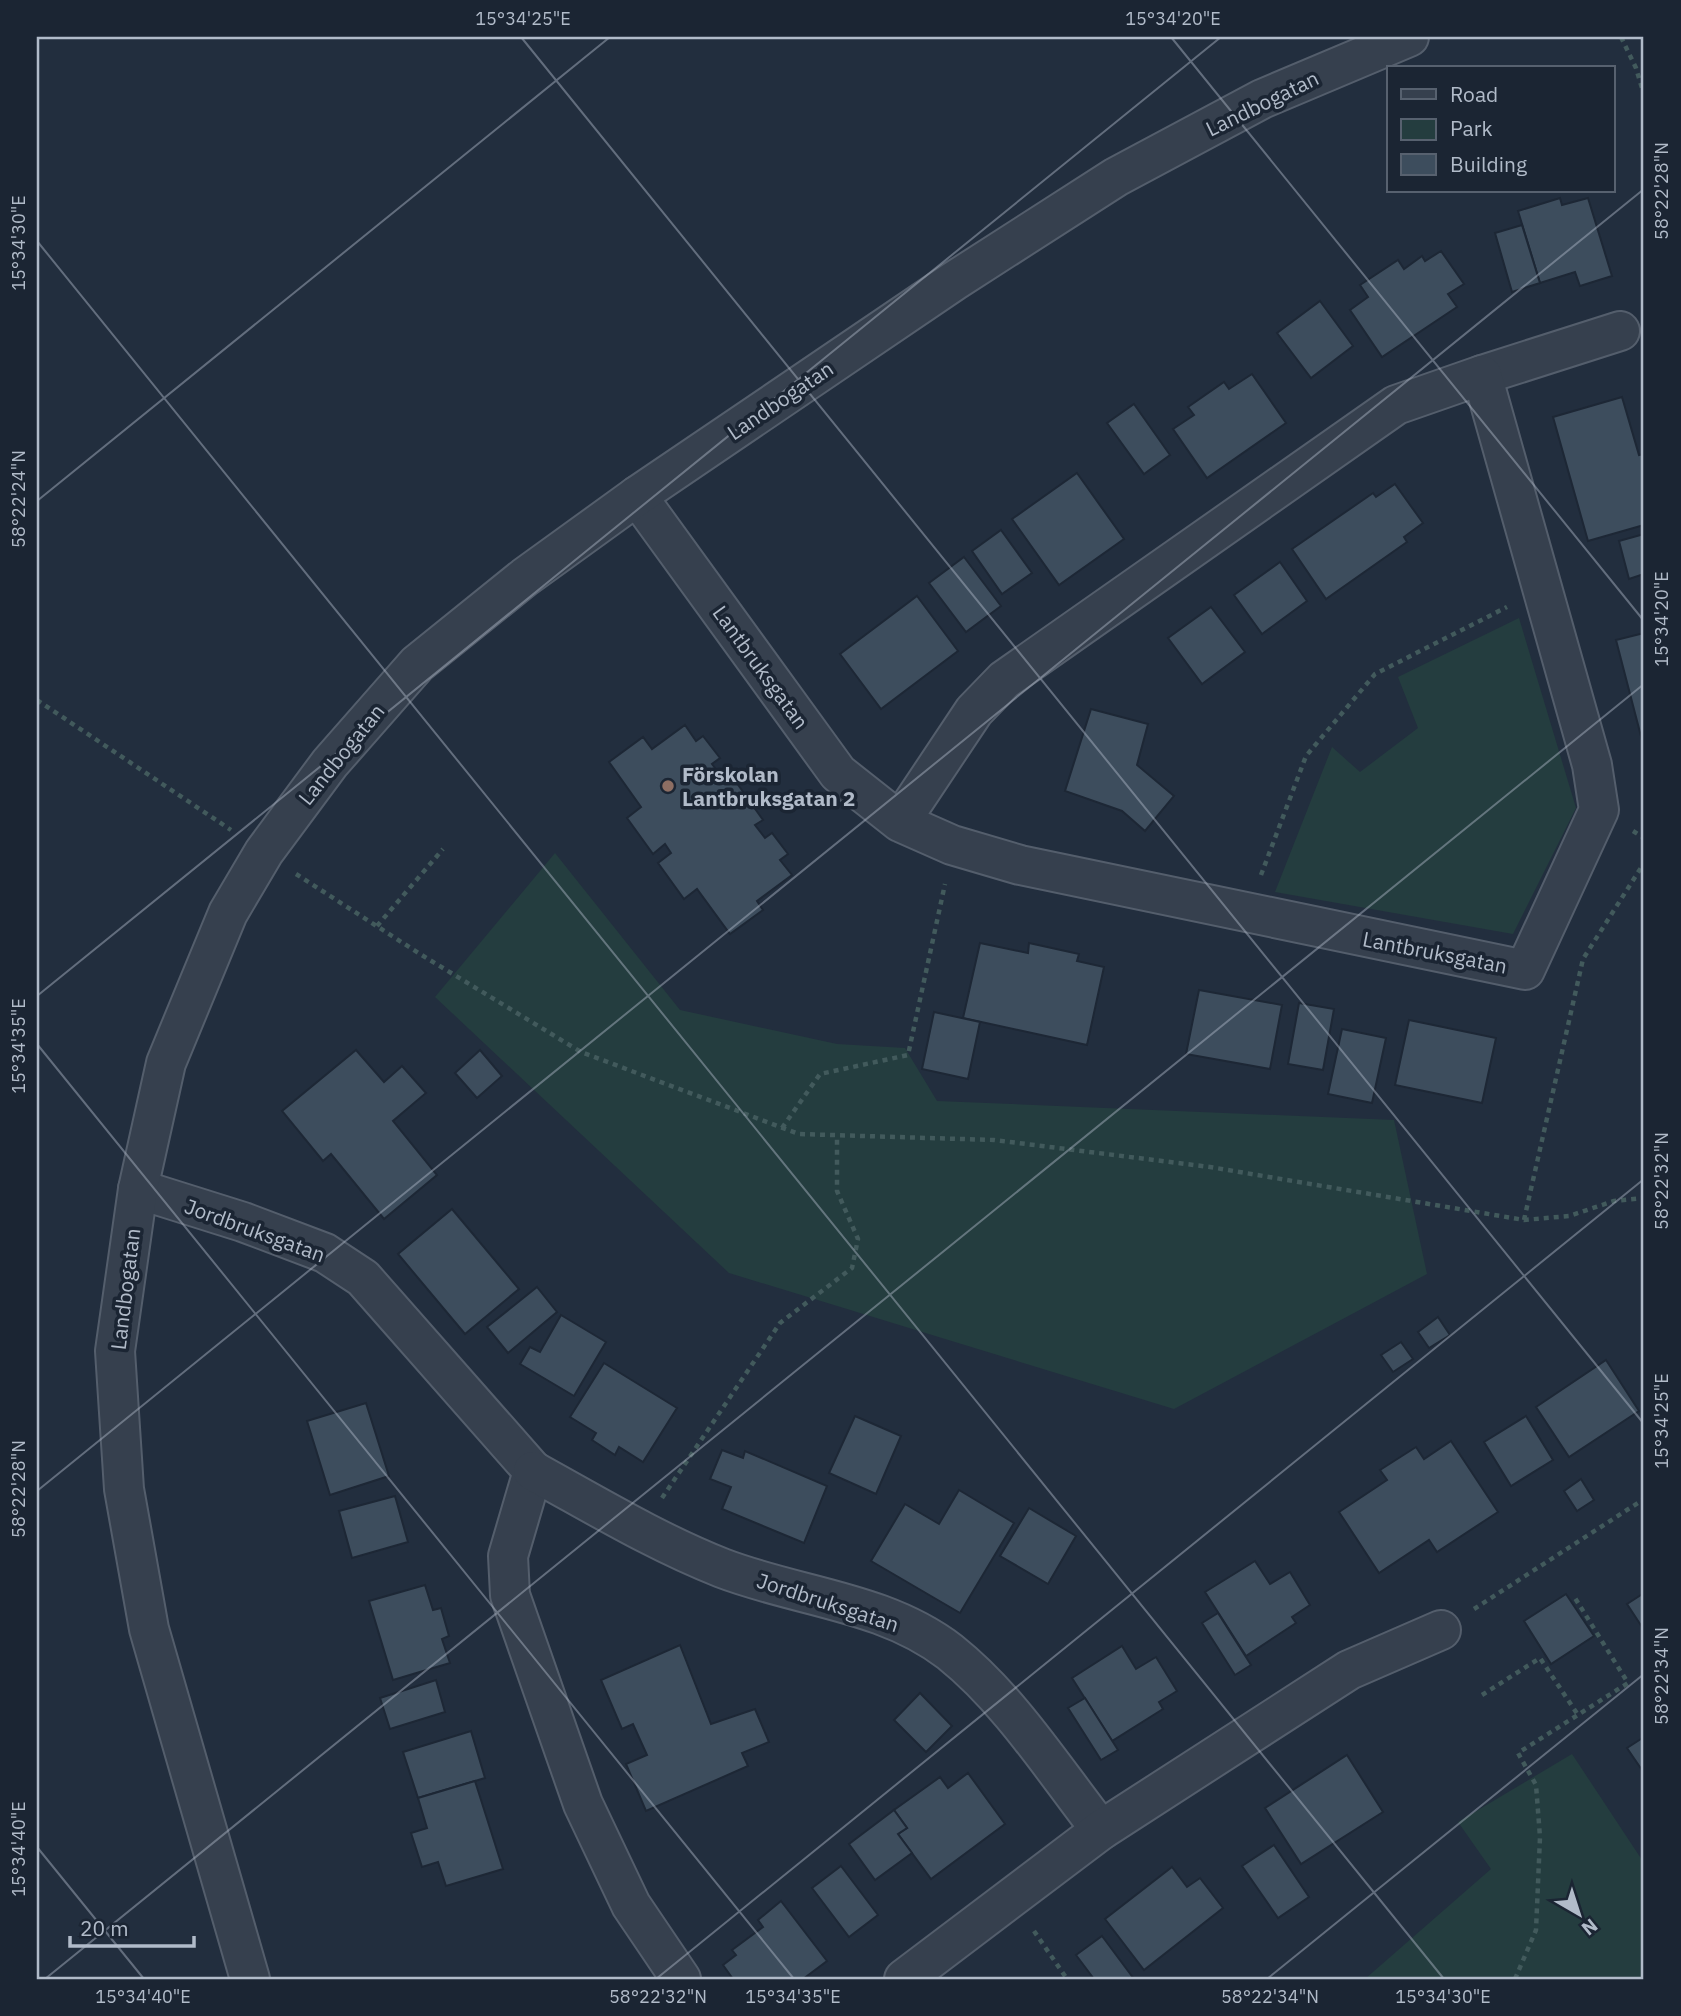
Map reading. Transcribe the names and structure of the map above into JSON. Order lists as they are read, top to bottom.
{
  "streets": {
    "street": ["Landbogatan", "Lantbruksgatan", "Jordbruksgatan"]
  },
  "crossings": [
    ["Landbogatan", "Lantbruksgatan"],
    ["Landbogatan", "Jordbruksgatan"]
  ],
  "places": ["Förskolan Lantbruksgatan 2"],
  "legend": ["Road", "Park", "Building"],
  "scale_bar": "20 m",
  "north": "bottom right",
  "coordinates": [
    "15°34'25\"E",
    "15°34'20\"E",
    "58°22'28\"N",
    "15°34'30\"E",
    "58°22'24\"N",
    "15°34'35\"E",
    "58°22'32\"N",
    "58°22'34\"N",
    "15°34'40\"E"
  ]
}
